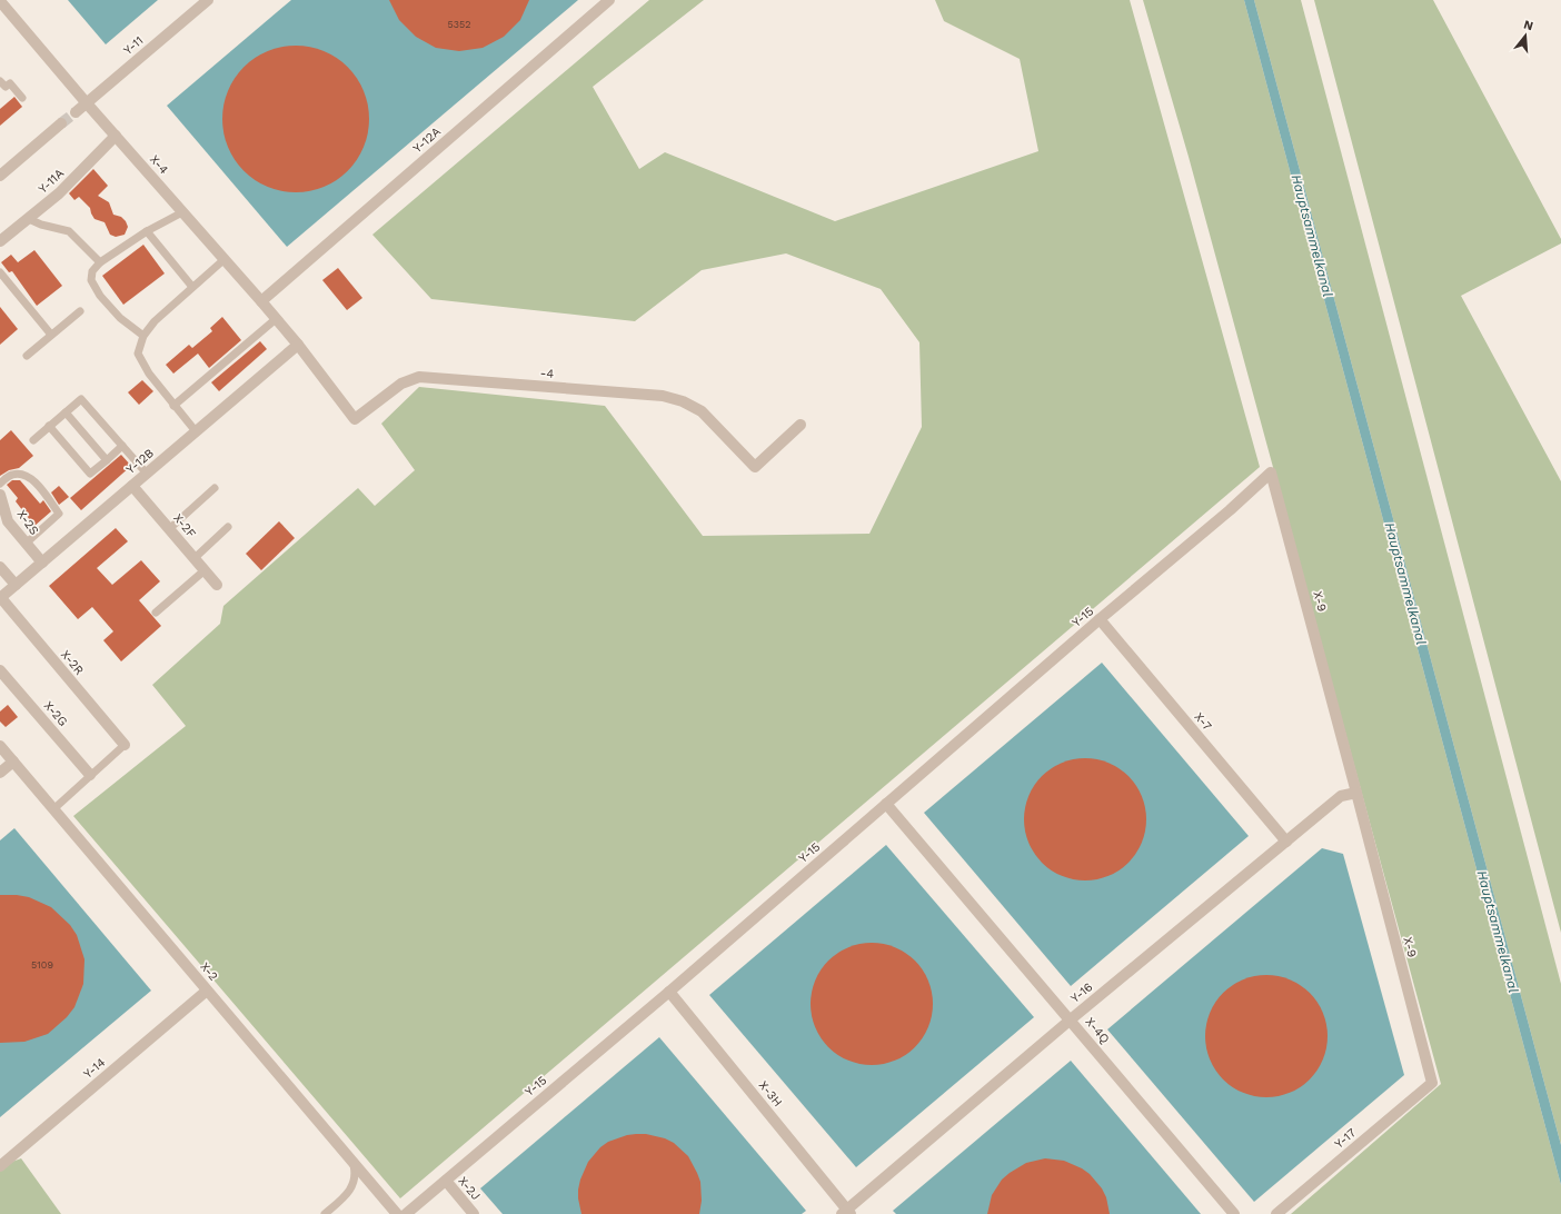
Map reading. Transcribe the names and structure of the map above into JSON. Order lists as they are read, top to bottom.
{
  "streets": {
    "street": [
      "Y-11",
      "Y-12A",
      "X-4",
      "Y-11A",
      "-4",
      "Y-12B",
      "X-2S",
      "X-2F",
      "X-9",
      "Y-15",
      "X-2R",
      "X-2G",
      "X-7",
      "X-2",
      "Y-16",
      "X-4Q",
      "Y-14",
      "X-3H",
      "Y-17",
      "X-2J"
    ]
  },
  "crossings": [
    ["Y-11", "X-4"],
    ["Y-12A", "X-4"],
    ["X-4", "Y-11A"],
    ["X-4", "-4"],
    ["X-4", "Y-12B"],
    ["-4", "Y-12B"],
    ["Y-12B", "X-2S"],
    ["Y-12B", "X-2F"],
    ["Y-12B", "X-2R"],
    ["X-9", "Y-15"],
    ["X-9", "Y-16"],
    ["X-9", "Y-17"],
    ["Y-15", "X-7"],
    ["Y-15", "X-4Q"],
    ["Y-15", "X-3H"],
    ["Y-15", "X-2J"],
    ["X-7", "Y-16"],
    ["X-2", "Y-14"],
    ["Y-16", "X-4Q"],
    ["Y-16", "X-3H"]
  ],
  "water": ["Hauptsammelkanal"],
  "house_numbers": ["5352", "5109"],
  "north": "top"
}
